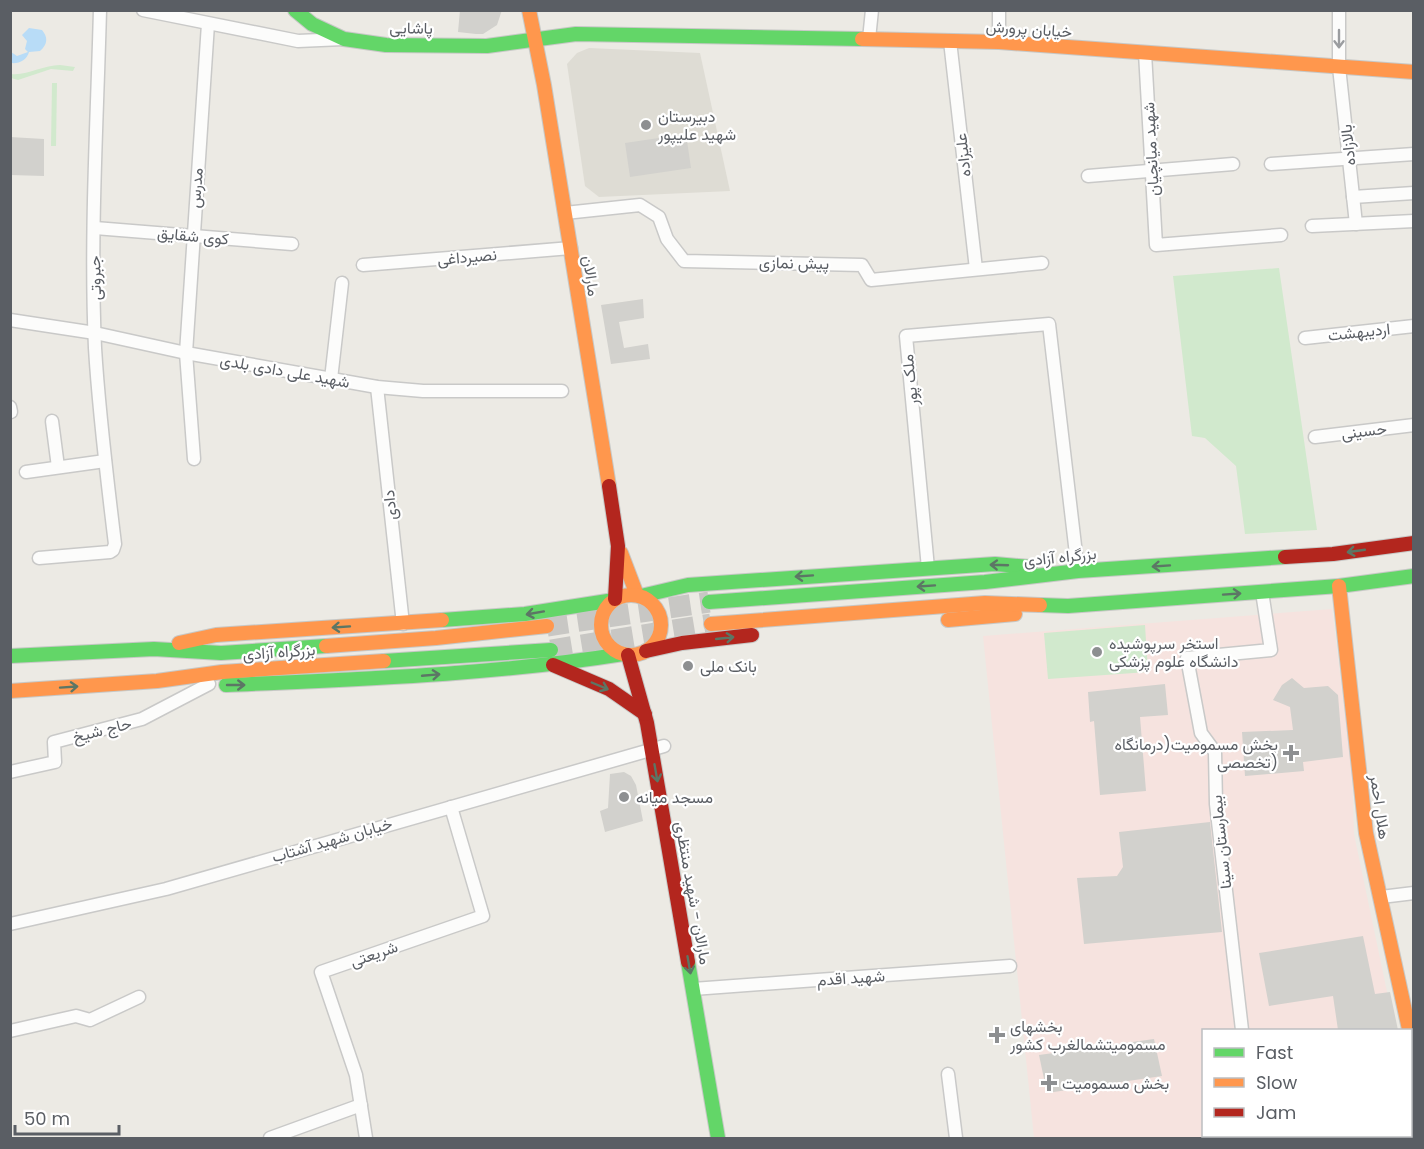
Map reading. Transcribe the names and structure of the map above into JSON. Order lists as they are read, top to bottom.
{
  "streets": {
    "main road": [
      "پاشایی",
      "خیابان پرورش",
      "مارالان",
      "بزرگراه آزادی",
      "هلال احمر",
      "مارالان - شهید منتظری"
    ],
    "street": [
      "بالازاده",
      "شهید میانچیان",
      "علیزاده",
      "مدرس",
      "کوی شقایق",
      "نصیرداغی",
      "پیش نمازی",
      "جبروتی",
      "اردیبهشت",
      "شهید علی دادی بلدی",
      "ملک پور",
      "حسینی",
      "دادی",
      "حاج شیخ",
      "خیابان شهید آشتاب",
      "بیمارستان سینا",
      "شریعتی",
      "شهید اقدم"
    ]
  },
  "crossings": [
    ["پاشایی", "خیابان پرورش"],
    ["پاشایی", "مارالان"],
    ["خیابان پرورش", "بالازاده"],
    ["خیابان پرورش", "شهید میانچیان"],
    ["خیابان پرورش", "علیزاده"],
    ["خیابان پرورش", "مارالان"],
    ["علیزاده", "پیش نمازی"],
    ["مدرس", "کوی شقایق"],
    ["مدرس", "شهید علی دادی بلدی"],
    ["کوی شقایق", "جبروتی"],
    ["نصیرداغی", "مارالان"],
    ["پیش نمازی", "مارالان"],
    ["مارالان", "مارالان - شهید منتظری"],
    ["جبروتی", "شهید علی دادی بلدی"],
    ["شهید علی دادی بلدی", "دادی"],
    ["ملک پور", "بزرگراه آزادی"],
    ["خیابان شهید آشتاب", "مارالان - شهید منتظری"],
    ["خیابان شهید آشتاب", "شریعتی"],
    ["مارالان - شهید منتظری", "شهید اقدم"]
  ],
  "one_way": ["مارالان - شهید منتظری"],
  "places": {
    "other": [
      "دبیرستان شهید علیپور",
      "استخر سرپوشیده دانشگاه علوم پزشکی",
      "بانک ملی",
      "مسجد میانه"
    ],
    "health": ["بخش مسمومیت(درمانگاه تخصصی)", "بخشهای مسمومیتشمالغرب کشور", "بخش مسمومیت"]
  },
  "legend": ["Fast", "Slow", "Jam"],
  "scale_bar": "50 m"
}
